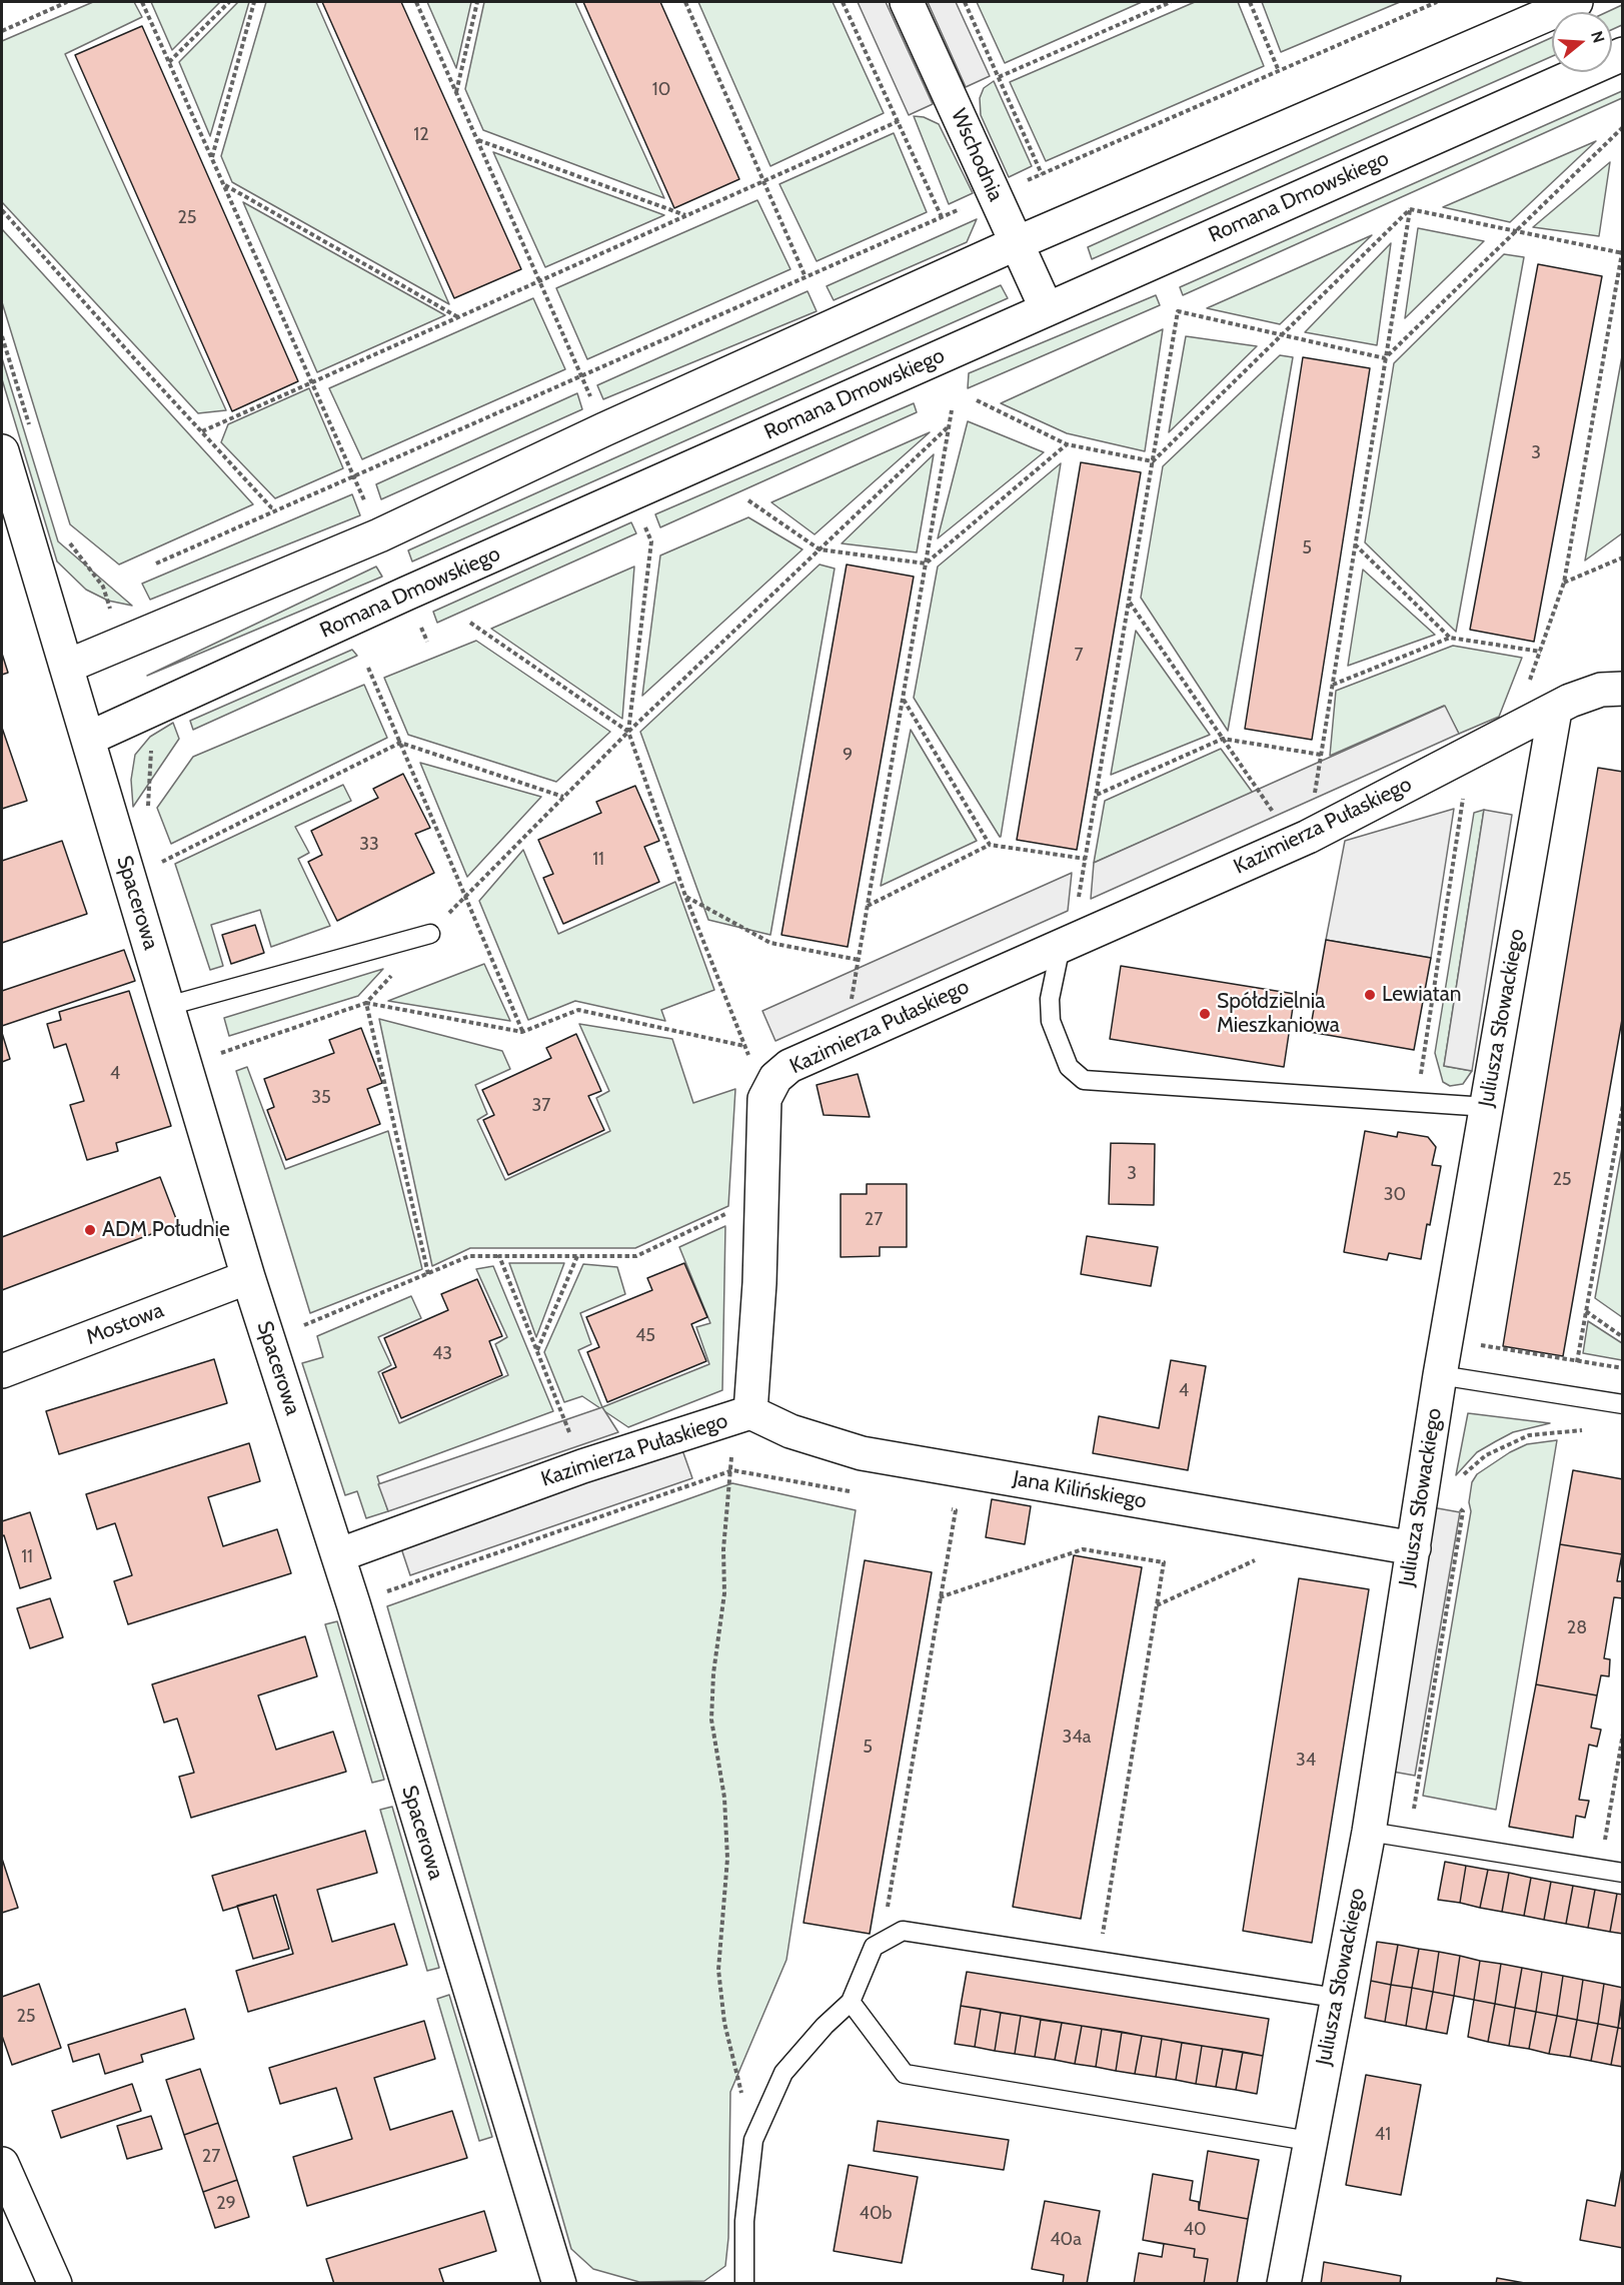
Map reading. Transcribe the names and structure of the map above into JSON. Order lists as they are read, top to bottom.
{
  "streets": {
    "street": [
      "Wschodnia",
      "Romana Dmowskiego",
      "Kazimierza Pułaskiego",
      "Spacerowa",
      "Juliusza Słowackiego",
      "Mostowa",
      "Jana Kilińskiego"
    ]
  },
  "crossings": [
    ["Wschodnia", "Romana Dmowskiego"],
    ["Romana Dmowskiego", "Spacerowa"],
    ["Kazimierza Pułaskiego", "Spacerowa"],
    ["Kazimierza Pułaskiego", "Juliusza Słowackiego"],
    ["Kazimierza Pułaskiego", "Jana Kilińskiego"],
    ["Spacerowa", "Mostowa"],
    ["Juliusza Słowackiego", "Jana Kilińskiego"]
  ],
  "places": ["Lewiatan", "Spółdzielnia Mieszkaniowa", "ADM Południe"],
  "house_numbers": [
    "10",
    "12",
    "25",
    "3",
    "5",
    "7",
    "9",
    "33",
    "11",
    "4",
    "35",
    "37",
    "3",
    "25",
    "30",
    "27",
    "45",
    "43",
    "4",
    "11",
    "28",
    "34a",
    "5",
    "34",
    "25",
    "41",
    "27",
    "29",
    "40b",
    "40",
    "40a"
  ],
  "north": "right"
}
